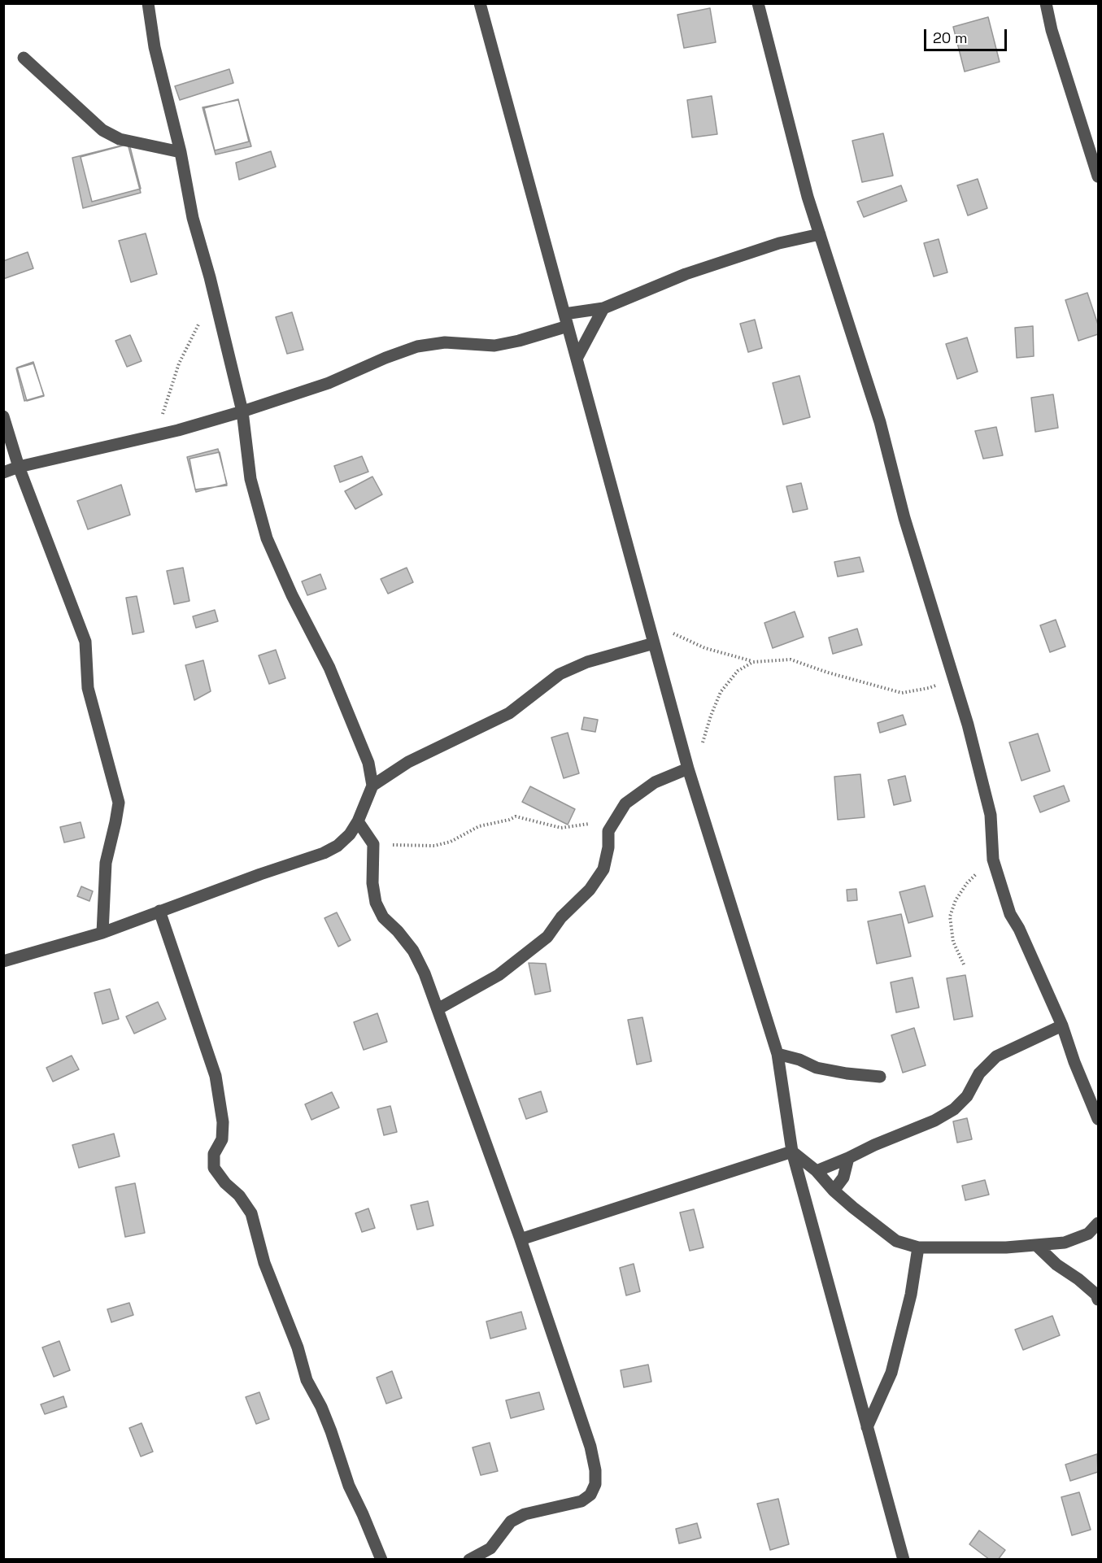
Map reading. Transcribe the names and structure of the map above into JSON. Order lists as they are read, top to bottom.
{
  "scale_bar": "20 m"
}
